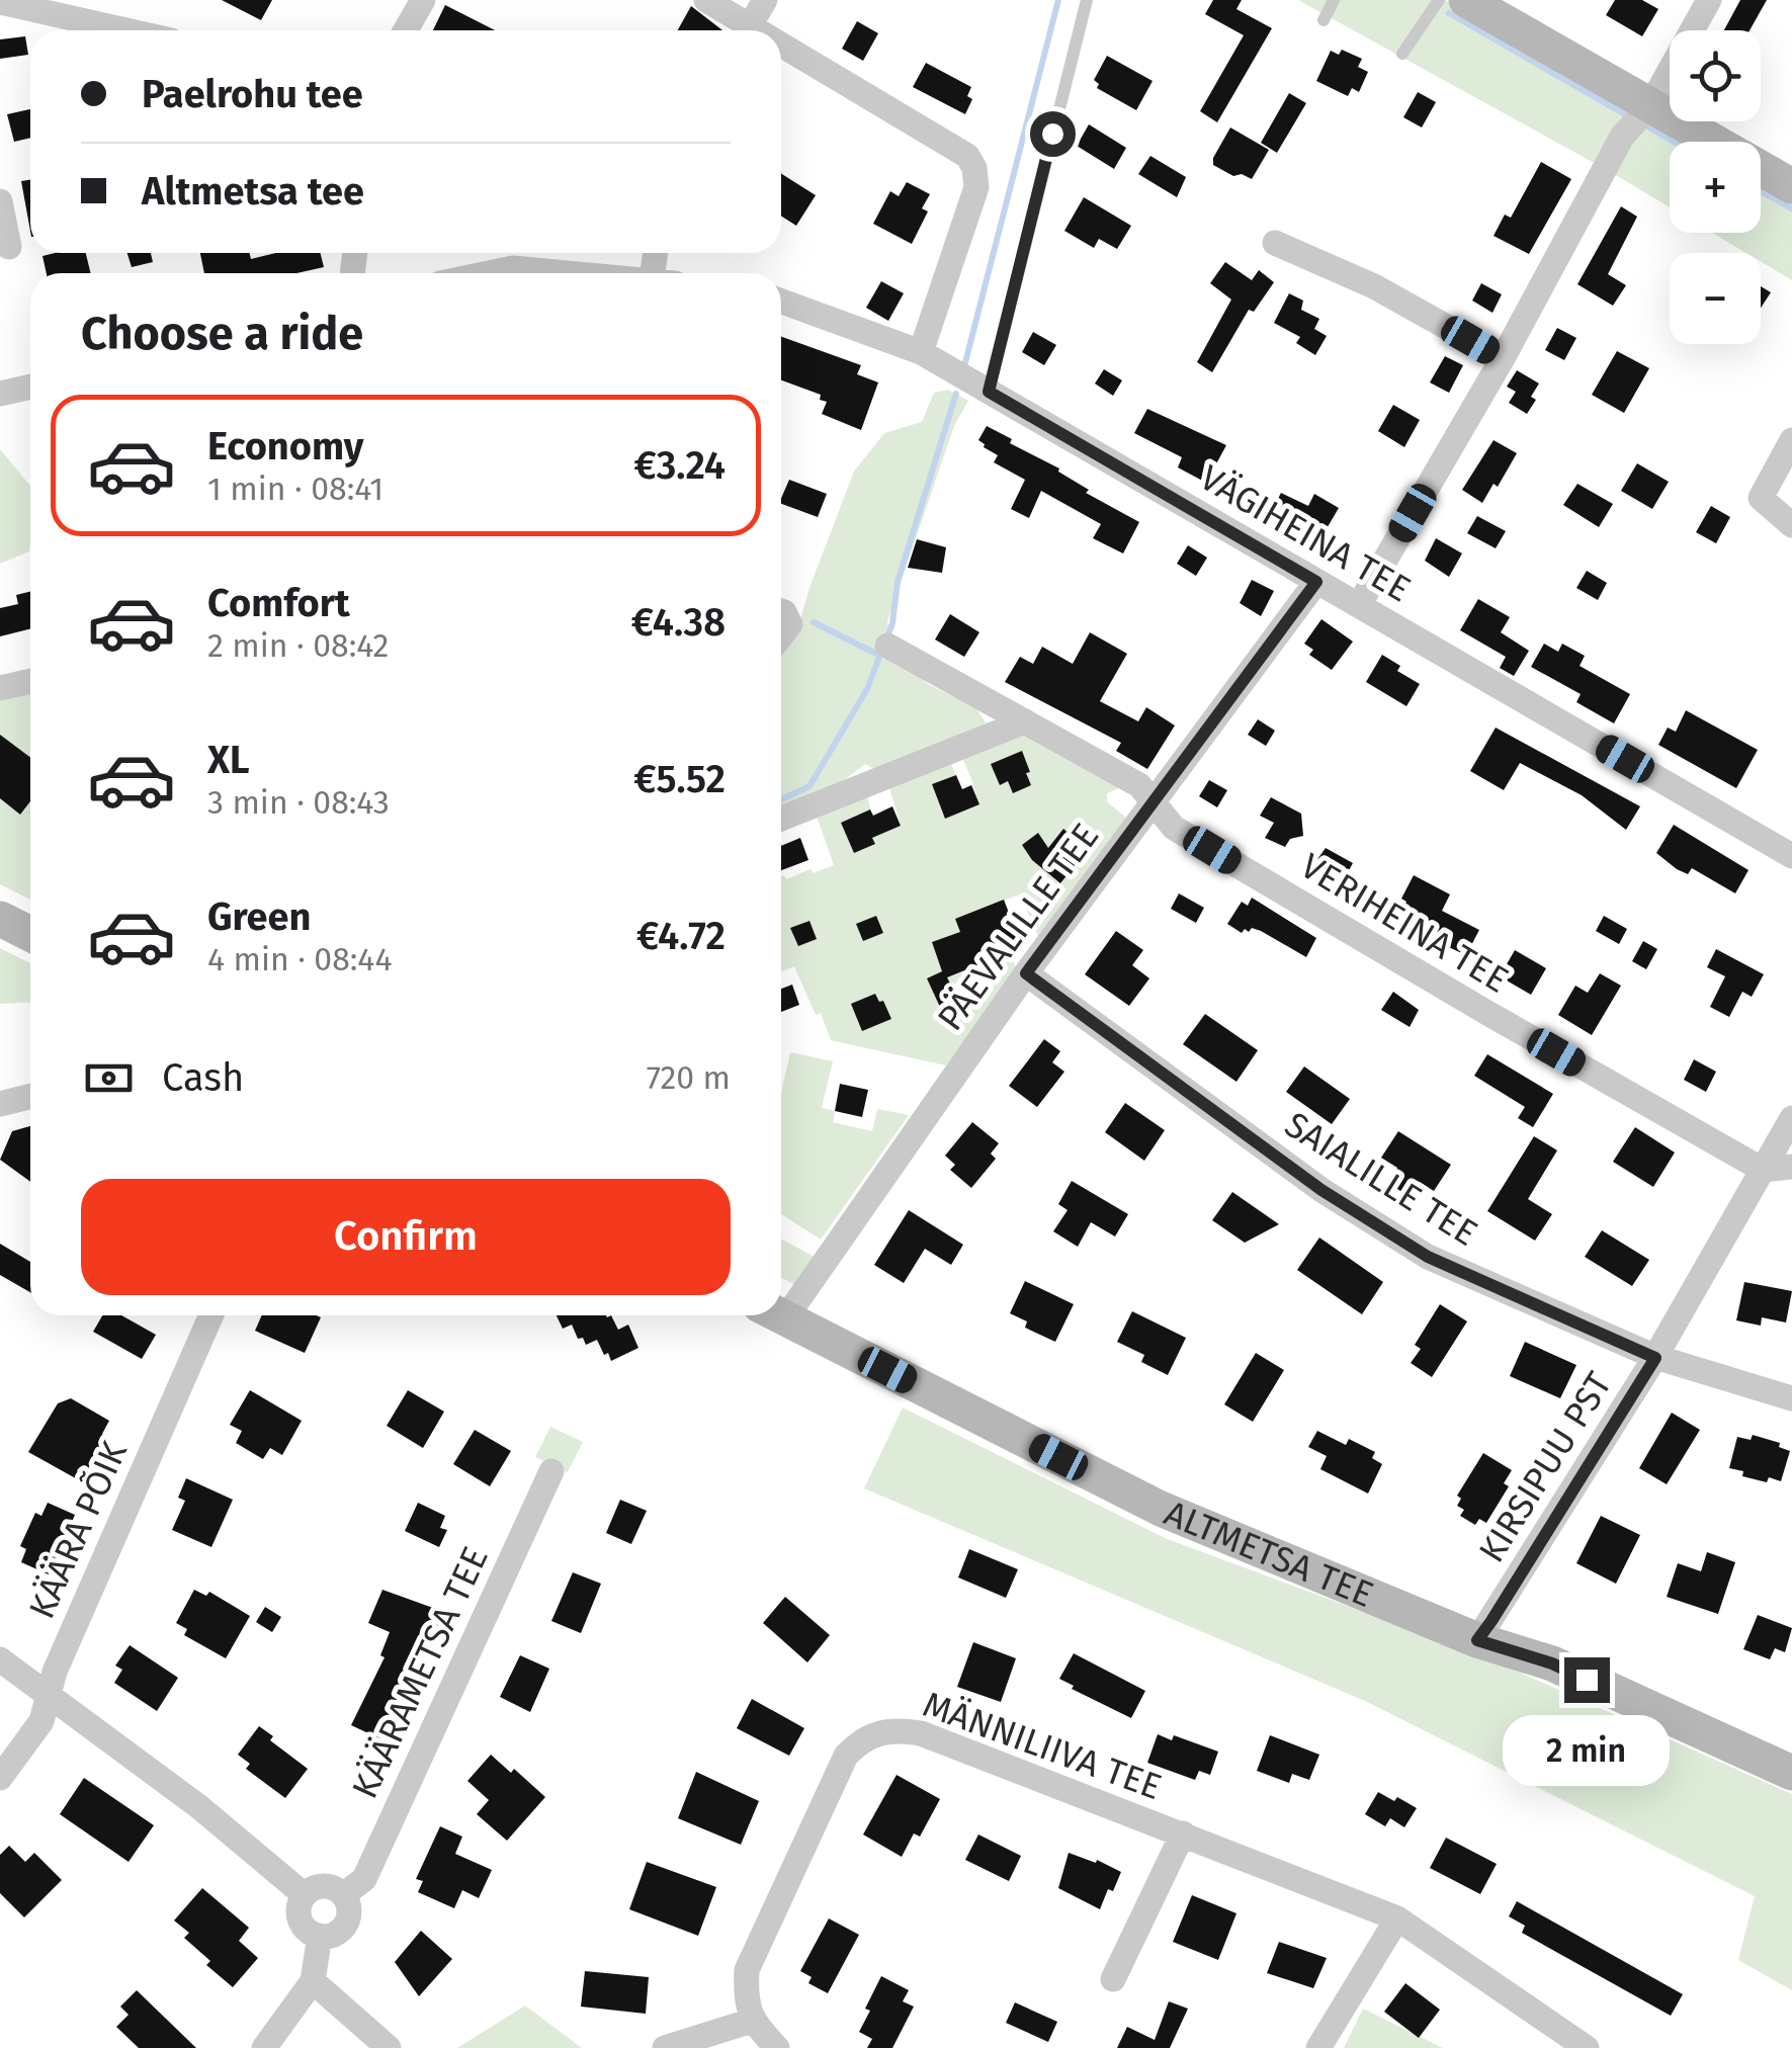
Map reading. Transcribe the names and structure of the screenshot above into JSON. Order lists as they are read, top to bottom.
{
  "streets": {
    "street": [
      "VÄGIHEINA TEE",
      "VERIHEINA TEE",
      "PÄEVALILLE TEE",
      "SAIALILLE TEE",
      "KIRSIPUU PST",
      "KÄÄRA PÕIK",
      "ALTMETSA TEE",
      "KÄÄRAMETSA TEE",
      "MÄNNILIIVA TEE"
    ]
  },
  "crossings": [
    ["VÄGIHEINA TEE", "PÄEVALILLE TEE"],
    ["VERIHEINA TEE", "PÄEVALILLE TEE"],
    ["VERIHEINA TEE", "KIRSIPUU PST"],
    ["PÄEVALILLE TEE", "SAIALILLE TEE"],
    ["SAIALILLE TEE", "KIRSIPUU PST"],
    ["KIRSIPUU PST", "ALTMETSA TEE"]
  ],
  "page": {
    "map_buttons": ["+", "−"],
    "banner": ["Paelrohu tee", "Altmetsa tee"],
    "heading": "Choose a ride",
    "list": [
      {
        "name": "Economy",
        "note": "1 min · 08:41",
        "value": "€3.24"
      },
      {
        "name": "Comfort",
        "note": "2 min · 08:42",
        "value": "€4.38"
      },
      {
        "name": "XL",
        "note": "3 min · 08:43",
        "value": "€5.52"
      },
      {
        "name": "Green",
        "note": "4 min · 08:44",
        "value": "€4.72"
      }
    ],
    "pay": ["Cash", "720 m"],
    "buttons": "Confirm",
    "bubble": "2 min"
  }
}
